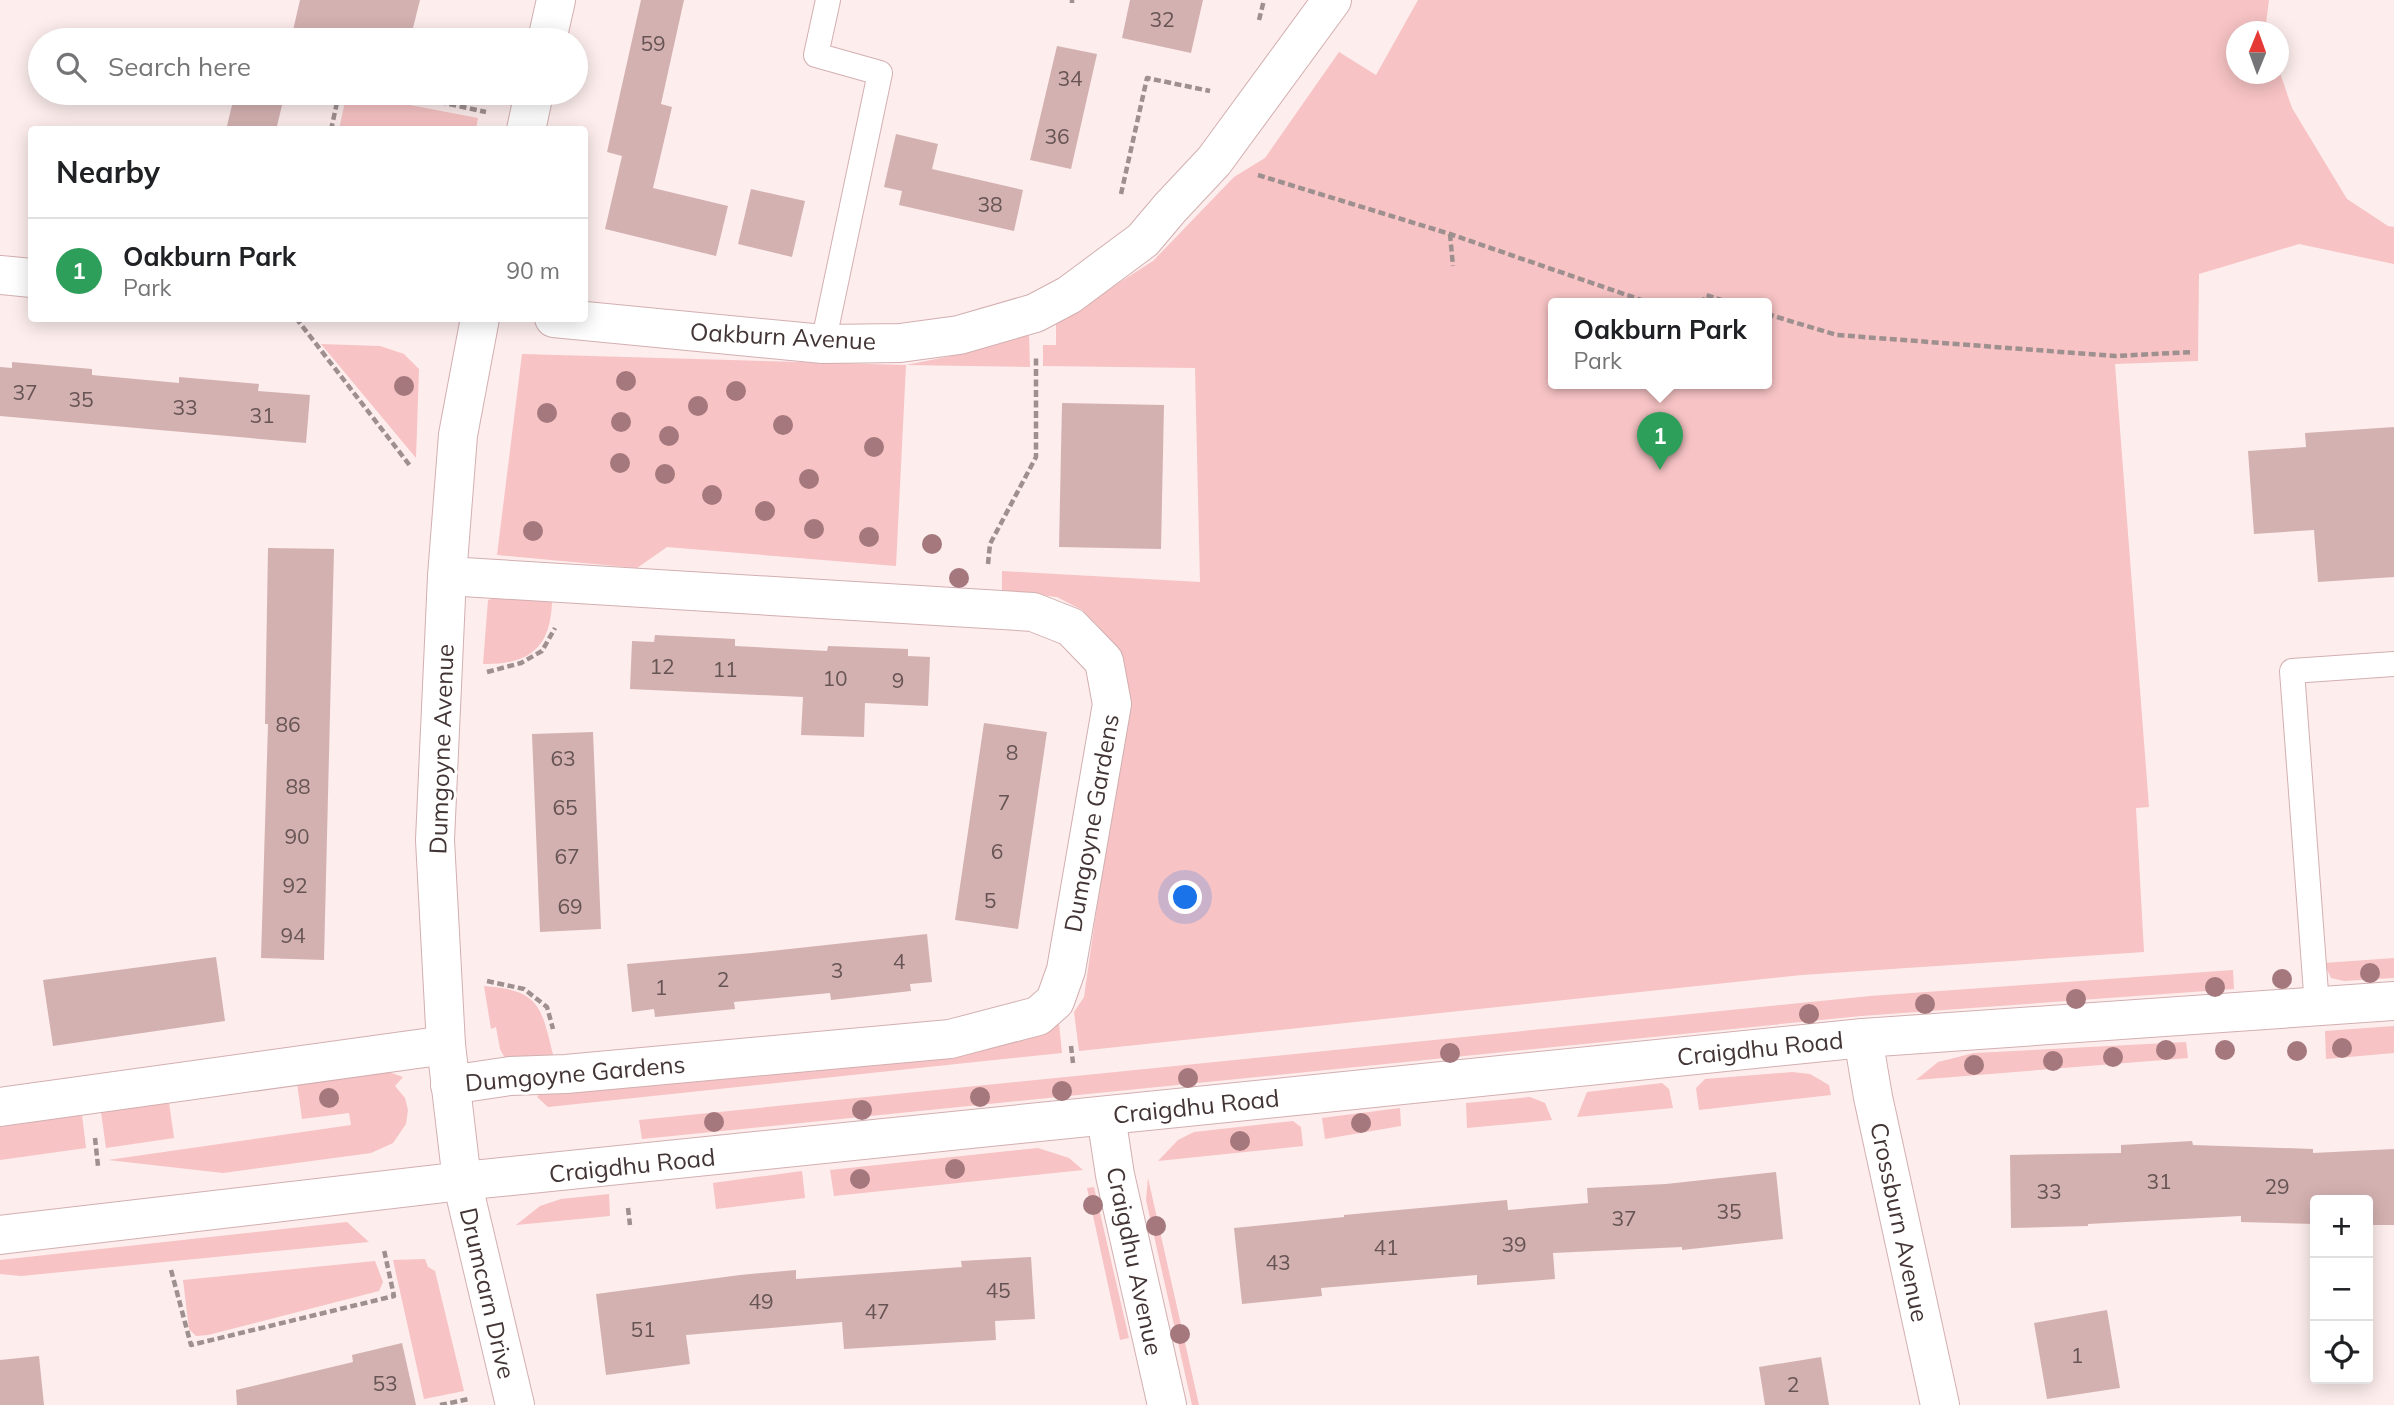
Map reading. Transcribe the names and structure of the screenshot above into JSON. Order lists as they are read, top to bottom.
{
  "streets": {
    "street": [
      "Oakburn Avenue",
      "Dumgoyne Avenue",
      "Dumgoyne Gardens",
      "Craigdhu Road",
      "Crossburn Avenue",
      "Craigdhu Avenue",
      "Drumcarn Drive"
    ]
  },
  "crossings": [
    ["Dumgoyne Avenue", "Dumgoyne Gardens"],
    ["Dumgoyne Avenue", "Craigdhu Road"],
    ["Dumgoyne Avenue", "Drumcarn Drive"],
    ["Craigdhu Road", "Crossburn Avenue"],
    ["Craigdhu Road", "Craigdhu Avenue"],
    ["Craigdhu Road", "Drumcarn Drive"]
  ],
  "house_numbers": [
    "32",
    "59",
    "34",
    "36",
    "38",
    "37",
    "35",
    "33",
    "31",
    "12",
    "11",
    "10",
    "9",
    "86",
    "8",
    "63",
    "88",
    "7",
    "65",
    "90",
    "6",
    "67",
    "92",
    "5",
    "69",
    "94",
    "4",
    "3",
    "2",
    "1",
    "31",
    "29",
    "33",
    "35",
    "37",
    "39",
    "41",
    "43",
    "45",
    "49",
    "47",
    "51",
    "1",
    "53",
    "2"
  ],
  "north": "top",
  "page": {
    "search": "Search here",
    "heading": "Nearby",
    "list": [
      {
        "mark": "1",
        "name": "Oakburn Park",
        "note": "Park",
        "value": "90 m"
      }
    ],
    "popup": ["Oakburn Park", "Park"],
    "pins": "1",
    "map_buttons": ["+", "−"]
  }
}
